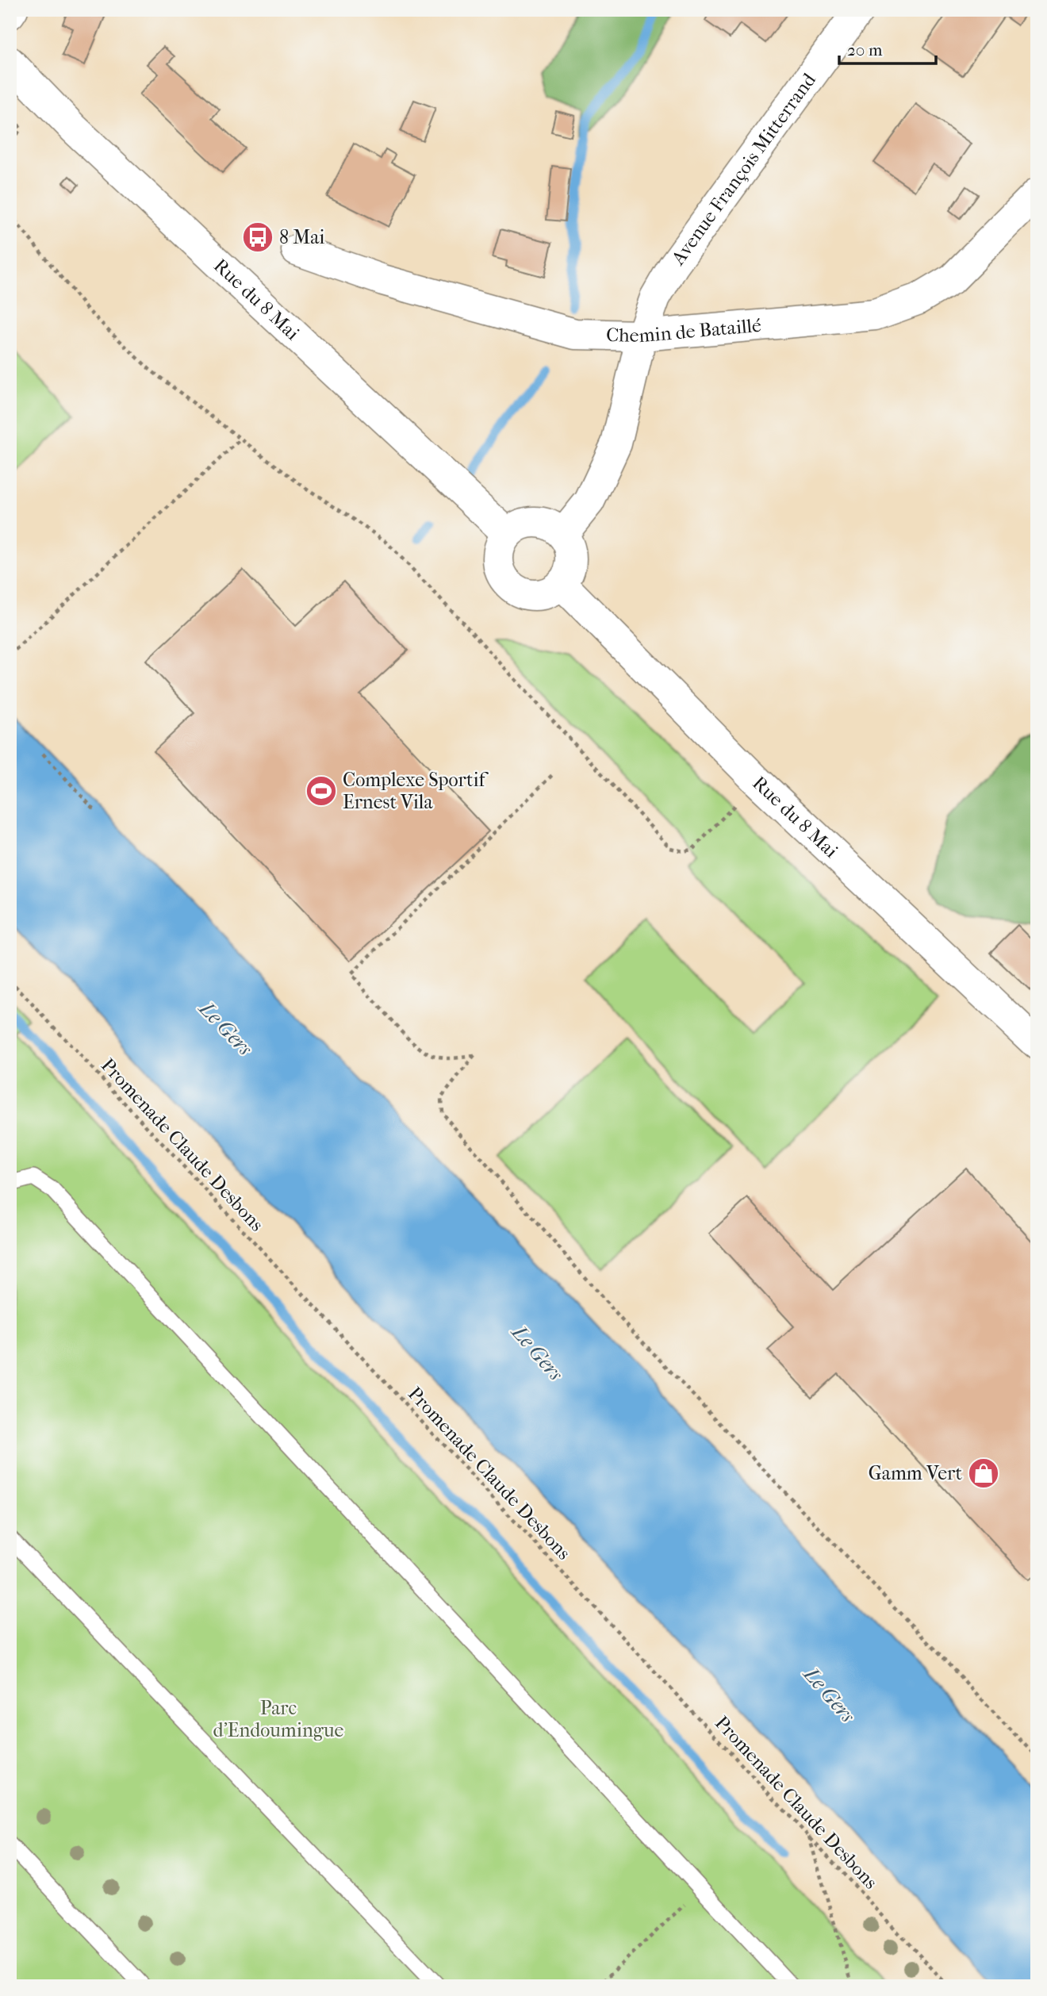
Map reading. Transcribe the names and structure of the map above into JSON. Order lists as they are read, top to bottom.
{
  "streets": {
    "street": ["Avenue François Mitterrand", "Rue du 8 Mai", "Chemin de Bataillé"],
    "path": ["Promenade Claude Desbons"]
  },
  "crossings": [
    ["Avenue François Mitterrand", "Rue du 8 Mai"],
    ["Avenue François Mitterrand", "Chemin de Bataillé"]
  ],
  "water": ["Le Gers"],
  "parks": ["Parc d’Endoumingue"],
  "places": {
    "bus stop": ["8 Mai"],
    "sports": ["Complexe Sportif Ernest Vila"],
    "shop": ["Gamm Vert"]
  },
  "scale_bar": "20 m"
}
